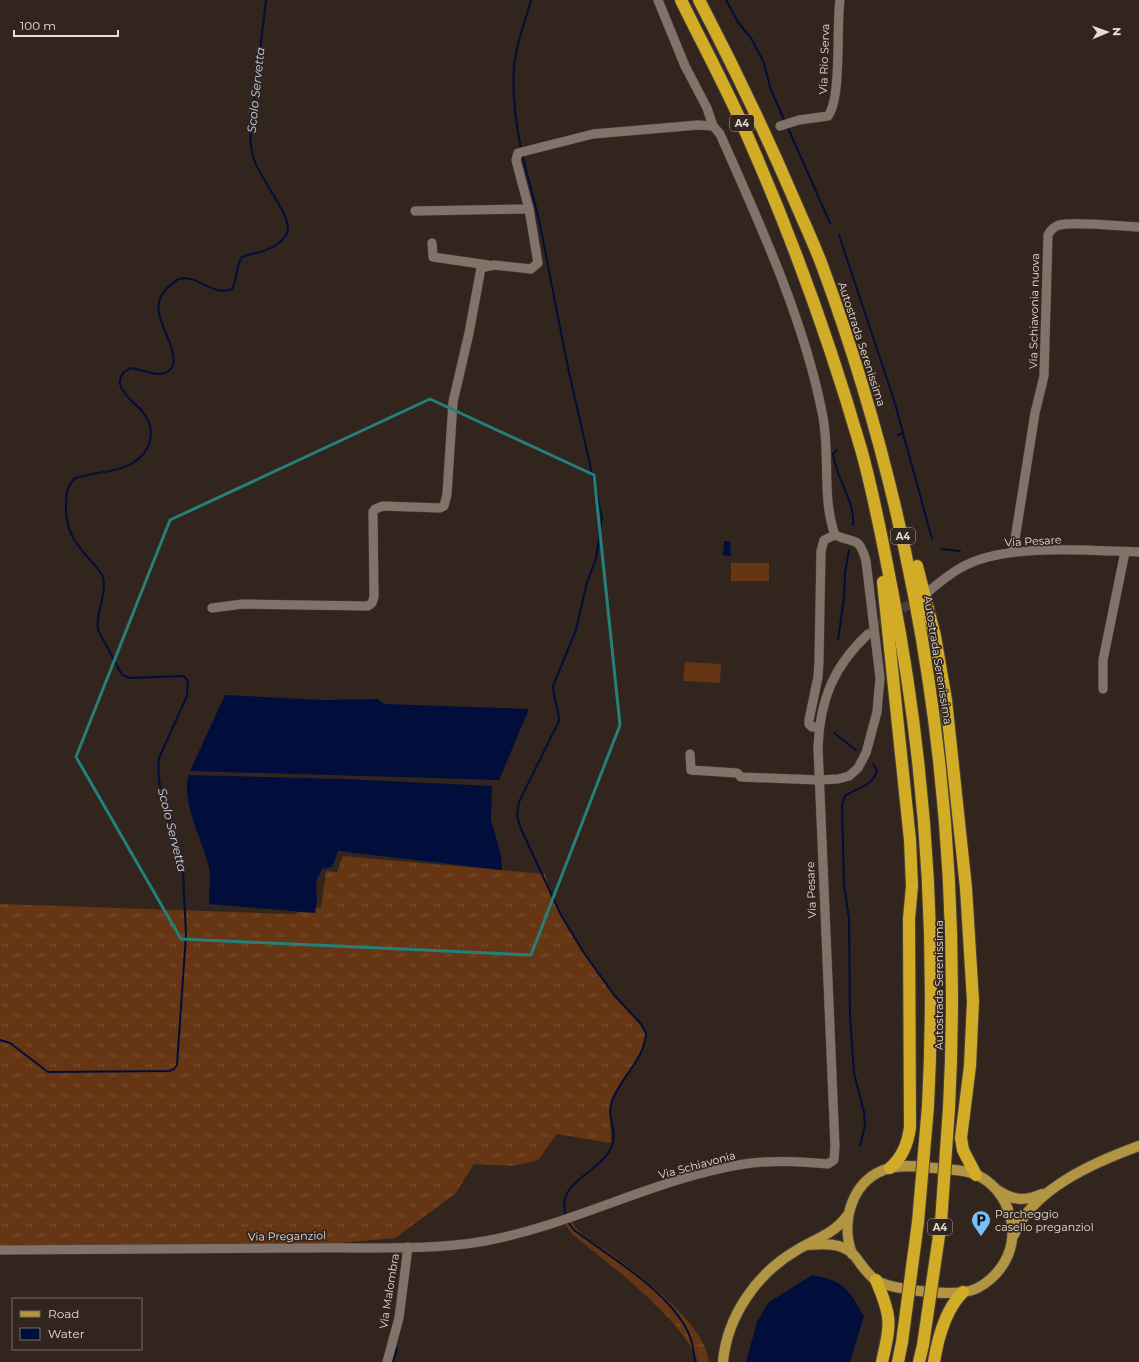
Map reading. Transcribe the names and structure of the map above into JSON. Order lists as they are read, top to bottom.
{
  "streets": {
    "highway": ["A4", "Autostrada Serenissima"],
    "street": [
      "Via Rio Serva",
      "Via Schiavonia nuova",
      "Via Pesare",
      "Via Schiavonia",
      "Via Preganziol",
      "Via Malombra"
    ]
  },
  "crossings": [
    ["Via Schiavonia nuova", "Via Pesare"],
    ["Via Pesare", "Via Schiavonia"],
    ["Via Schiavonia", "Via Preganziol"],
    ["Via Preganziol", "Via Malombra"]
  ],
  "water": ["Scolo Servetta"],
  "places": {
    "parking": ["Parcheggio casello preganziol"]
  },
  "legend": ["Road", "Water"],
  "scale_bar": "100 m",
  "north": "right"
}
